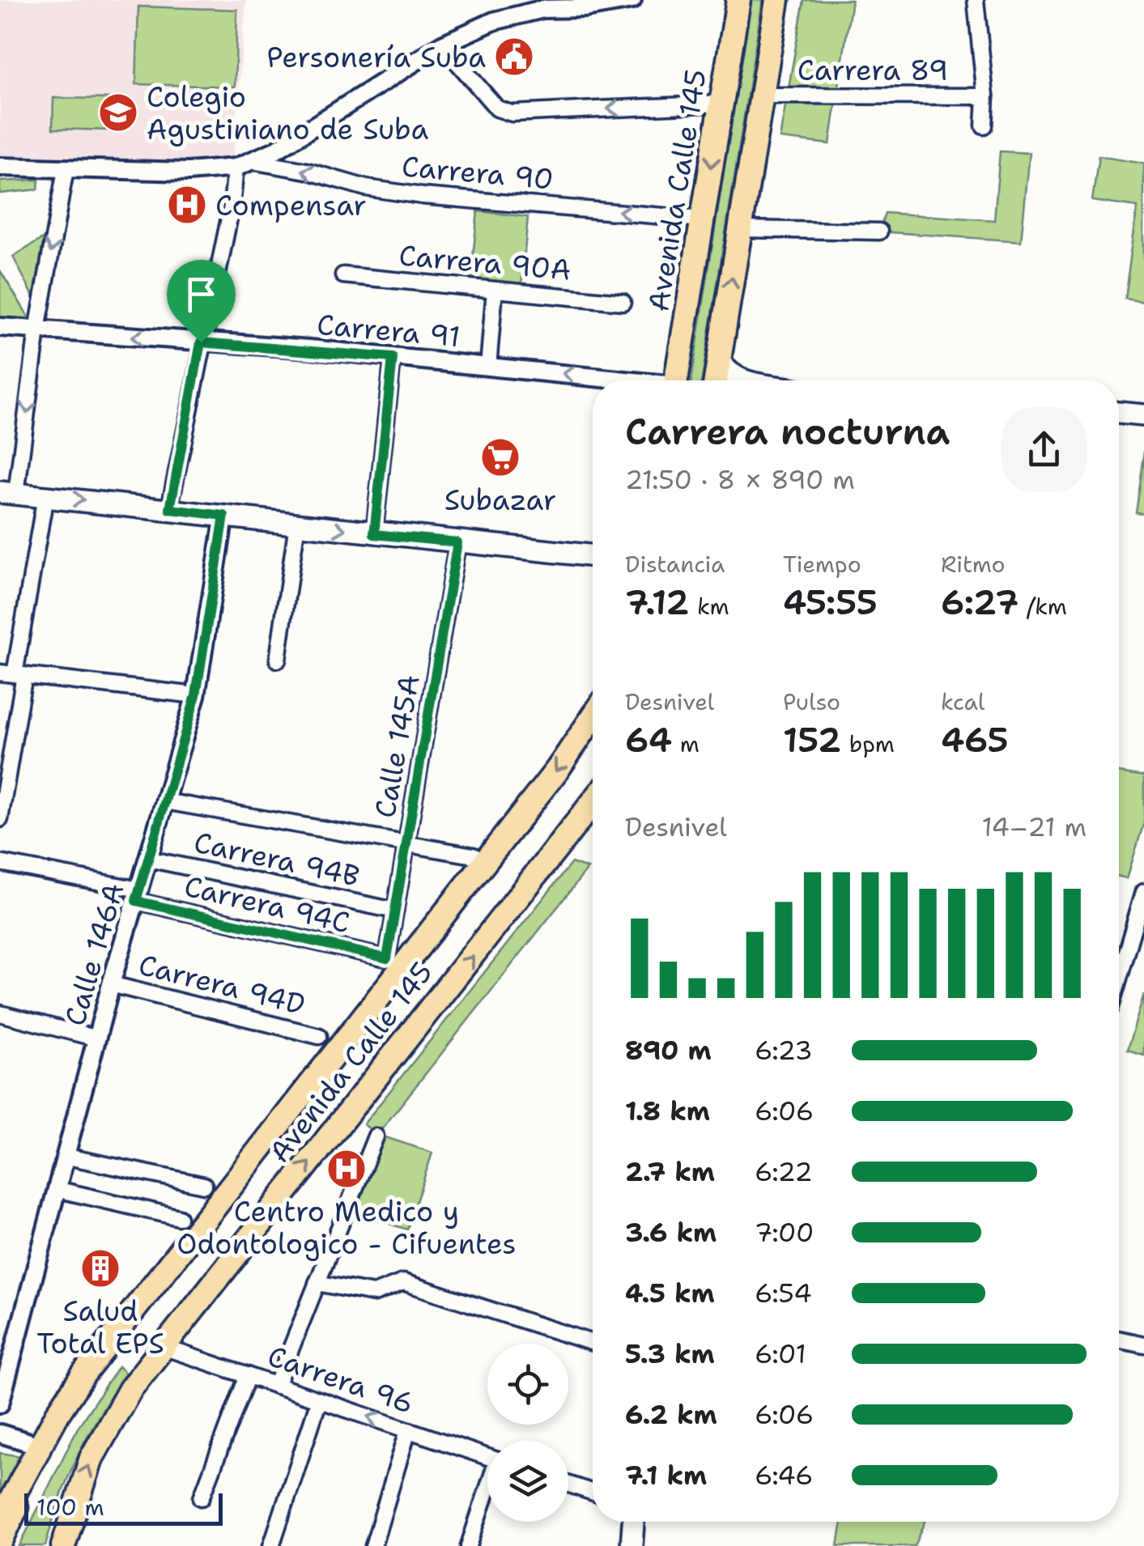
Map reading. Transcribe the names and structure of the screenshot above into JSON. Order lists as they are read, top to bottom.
{
  "streets": {
    "main road": ["Avenida Calle 145"],
    "street": [
      "Carrera 89",
      "Carrera 90",
      "Carrera 90A",
      "Carrera 91",
      "Calle 145A",
      "Carrera 94B",
      "Carrera 94C",
      "Calle 146A",
      "Carrera 94D",
      "Carrera 96"
    ]
  },
  "crossings": [
    ["Carrera 90", "Avenida Calle 145"],
    ["Avenida Calle 145", "Carrera 96"],
    ["Calle 145A", "Carrera 94B"],
    ["Calle 145A", "Carrera 94C"],
    ["Carrera 94B", "Calle 146A"],
    ["Carrera 94C", "Calle 146A"],
    ["Calle 146A", "Carrera 94D"]
  ],
  "one_way": ["Carrera 91"],
  "places": {
    "public building": ["Personería Suba"],
    "school or university": ["Colegio Agustiniano de Suba"],
    "hospital": ["Compensar", "Centro Medico y Odontologico - Cifuentes"],
    "supermarket": ["Subazar"],
    "building": ["Salud Total EPS"]
  },
  "scale_bar": "100 m",
  "page": {
    "heading": ["Carrera nocturna", "21:50 · 8 × 890 m"],
    "stats": [
      ["Distancia", "7.12 km"],
      ["Tiempo", "45:55"],
      ["Ritmo", "6:27 /km"],
      ["Desnivel", "64 m"],
      ["Pulso", "152 bpm"],
      ["kcal", "465"]
    ],
    "chart": ["Desnivel", "14–21 m"],
    "list": [
      {
        "name": "890 m",
        "note": "6:23"
      },
      {
        "name": "1.8 km",
        "note": "6:06"
      },
      {
        "name": "2.7 km",
        "note": "6:22"
      },
      {
        "name": "3.6 km",
        "note": "7:00"
      },
      {
        "name": "4.5 km",
        "note": "6:54"
      },
      {
        "name": "5.3 km",
        "note": "6:01"
      },
      {
        "name": "6.2 km",
        "note": "6:06"
      },
      {
        "name": "7.1 km",
        "note": "6:46"
      }
    ],
    "scale": "100 m"
  }
}
